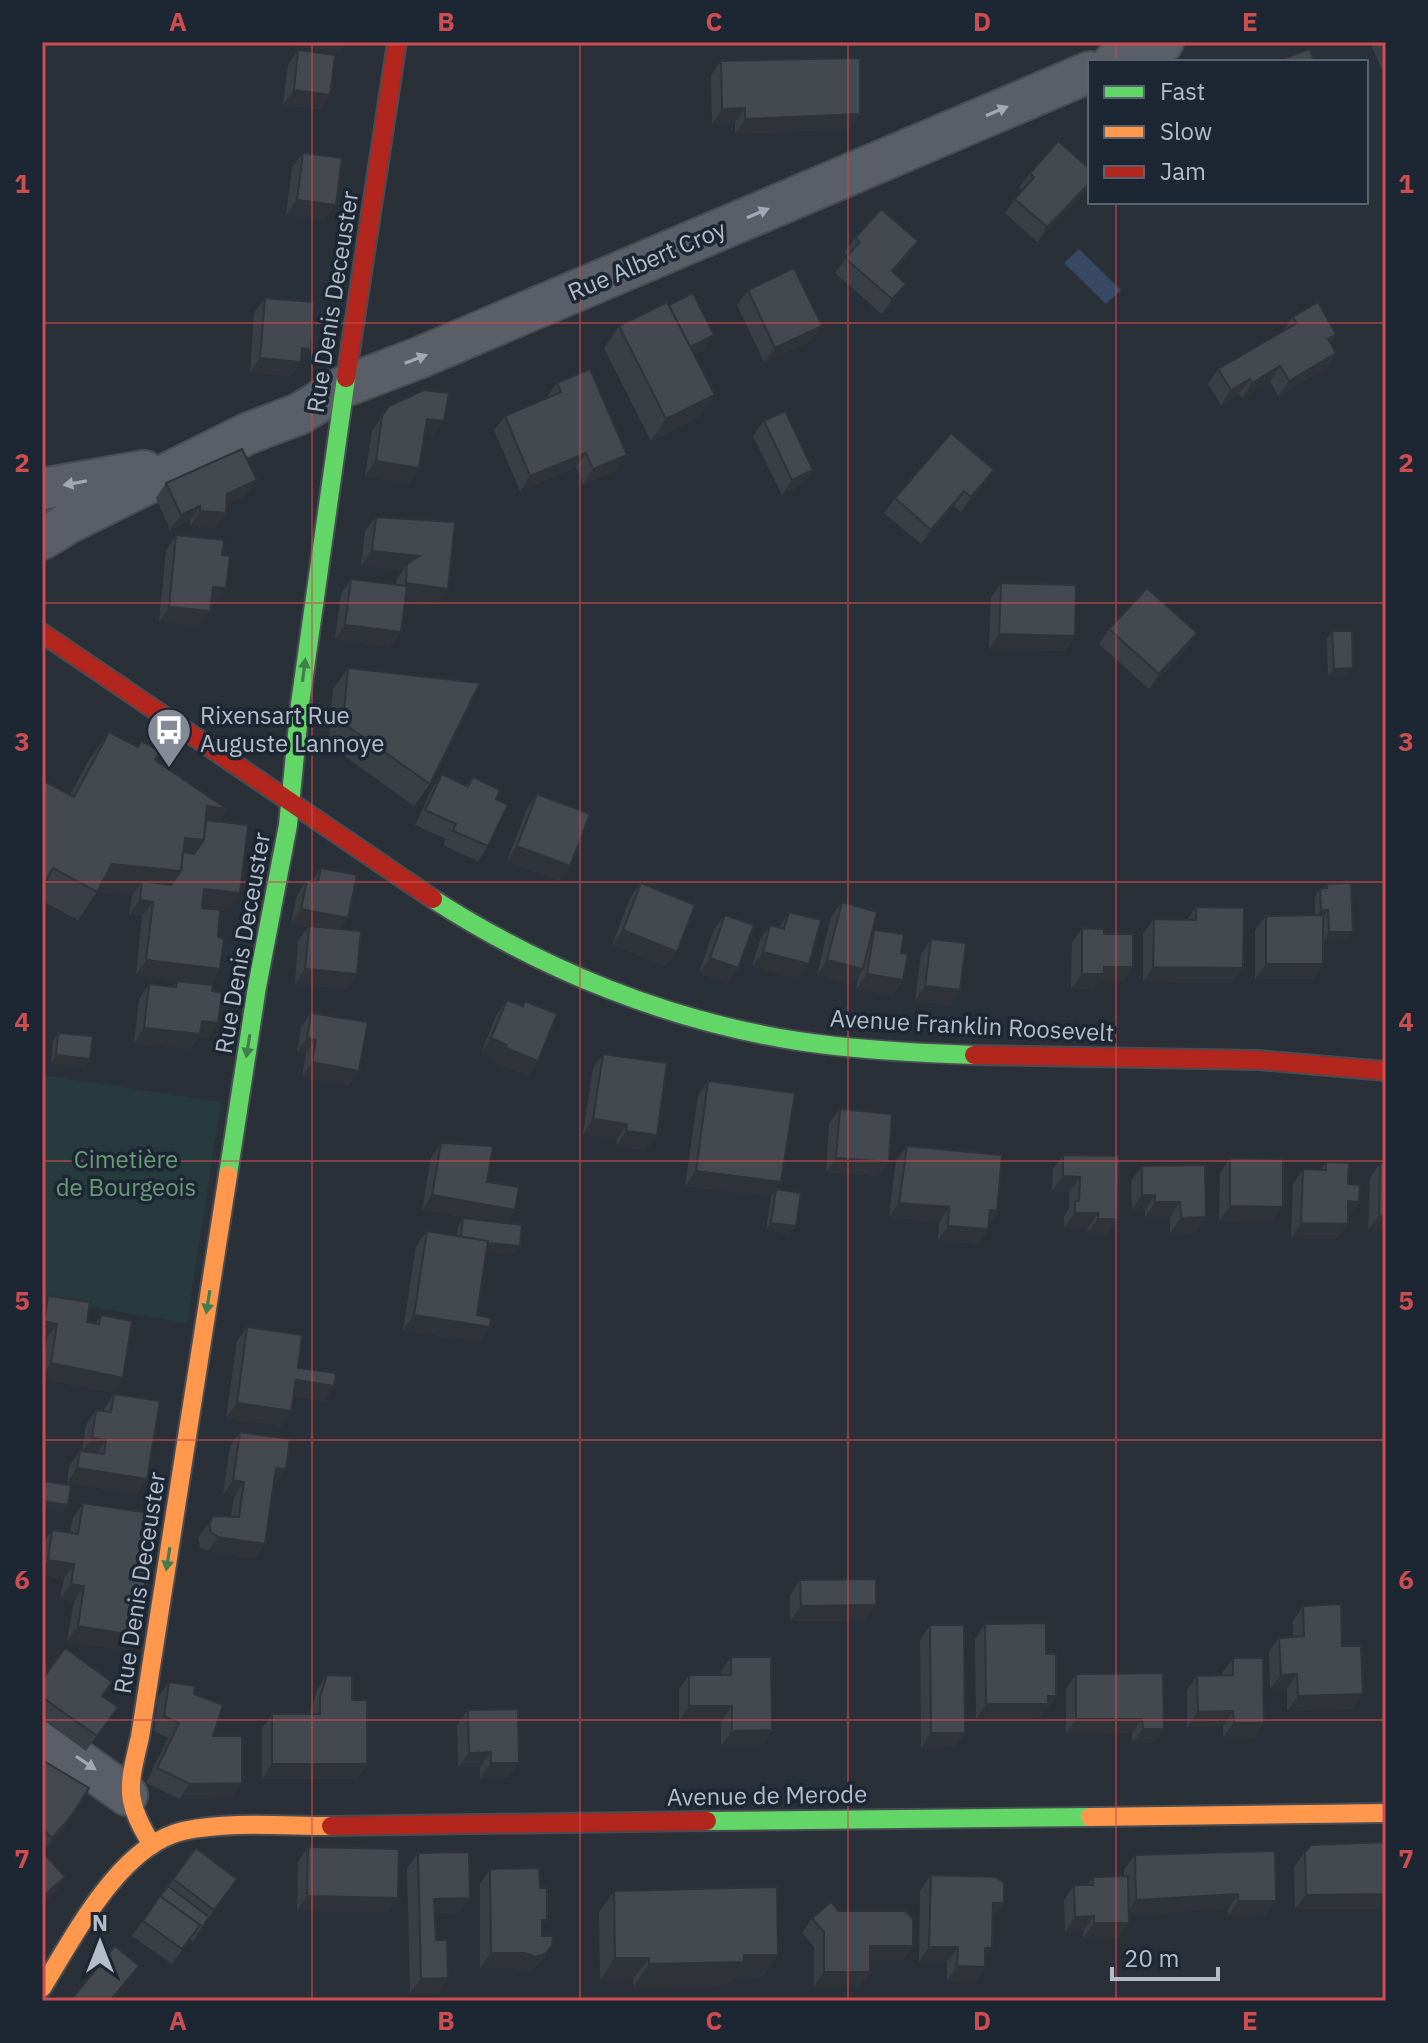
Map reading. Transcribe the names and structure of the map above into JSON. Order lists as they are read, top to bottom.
{
  "streets": {
    "street": [
      "Rue Albert Croy",
      "Rue Denis Deceuster",
      "Avenue Franklin Roosevelt",
      "Avenue de Merode"
    ]
  },
  "crossings": [
    ["Rue Albert Croy", "Rue Denis Deceuster"],
    ["Rue Denis Deceuster", "Avenue Franklin Roosevelt"]
  ],
  "parks": ["Cimetière de Bourgeois"],
  "places": {
    "bus stop": ["Rixensart Rue Auguste Lannoye"]
  },
  "legend": ["Fast", "Slow", "Jam"],
  "scale_bar": "20 m",
  "north": "top",
  "grid": {
    "columns": [
      "A",
      "B",
      "C",
      "D",
      "E"
    ],
    "rows": [
      "1",
      "2",
      "3",
      "4",
      "5",
      "6",
      "7"
    ]
  }
}
